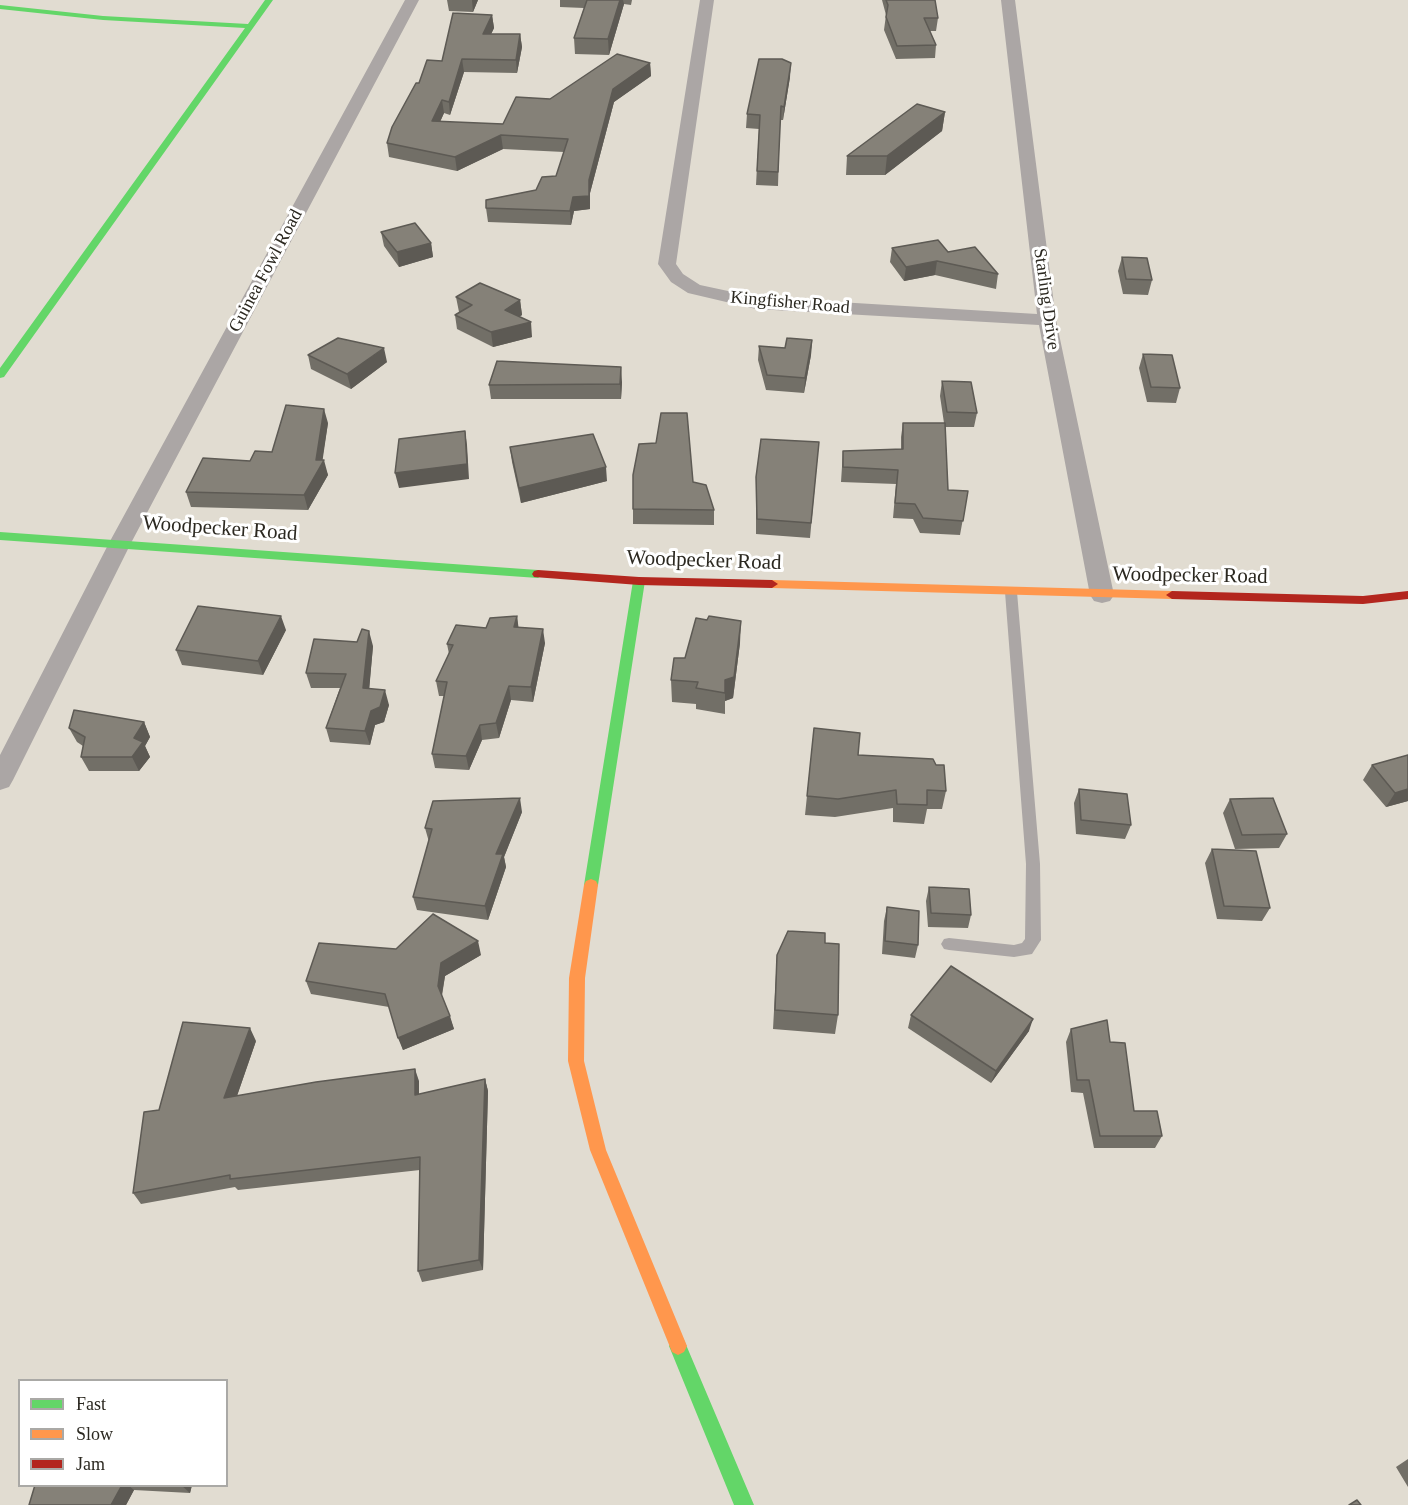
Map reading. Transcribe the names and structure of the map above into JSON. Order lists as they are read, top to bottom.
{
  "streets": {
    "street": [
      "Guinea Fowl Road",
      "Starling Drive",
      "Kingfisher Road",
      "Woodpecker Road"
    ]
  },
  "crossings": [
    ["Guinea Fowl Road", "Woodpecker Road"],
    ["Starling Drive", "Kingfisher Road"],
    ["Starling Drive", "Woodpecker Road"]
  ],
  "legend": ["Fast", "Slow", "Jam"]
}
